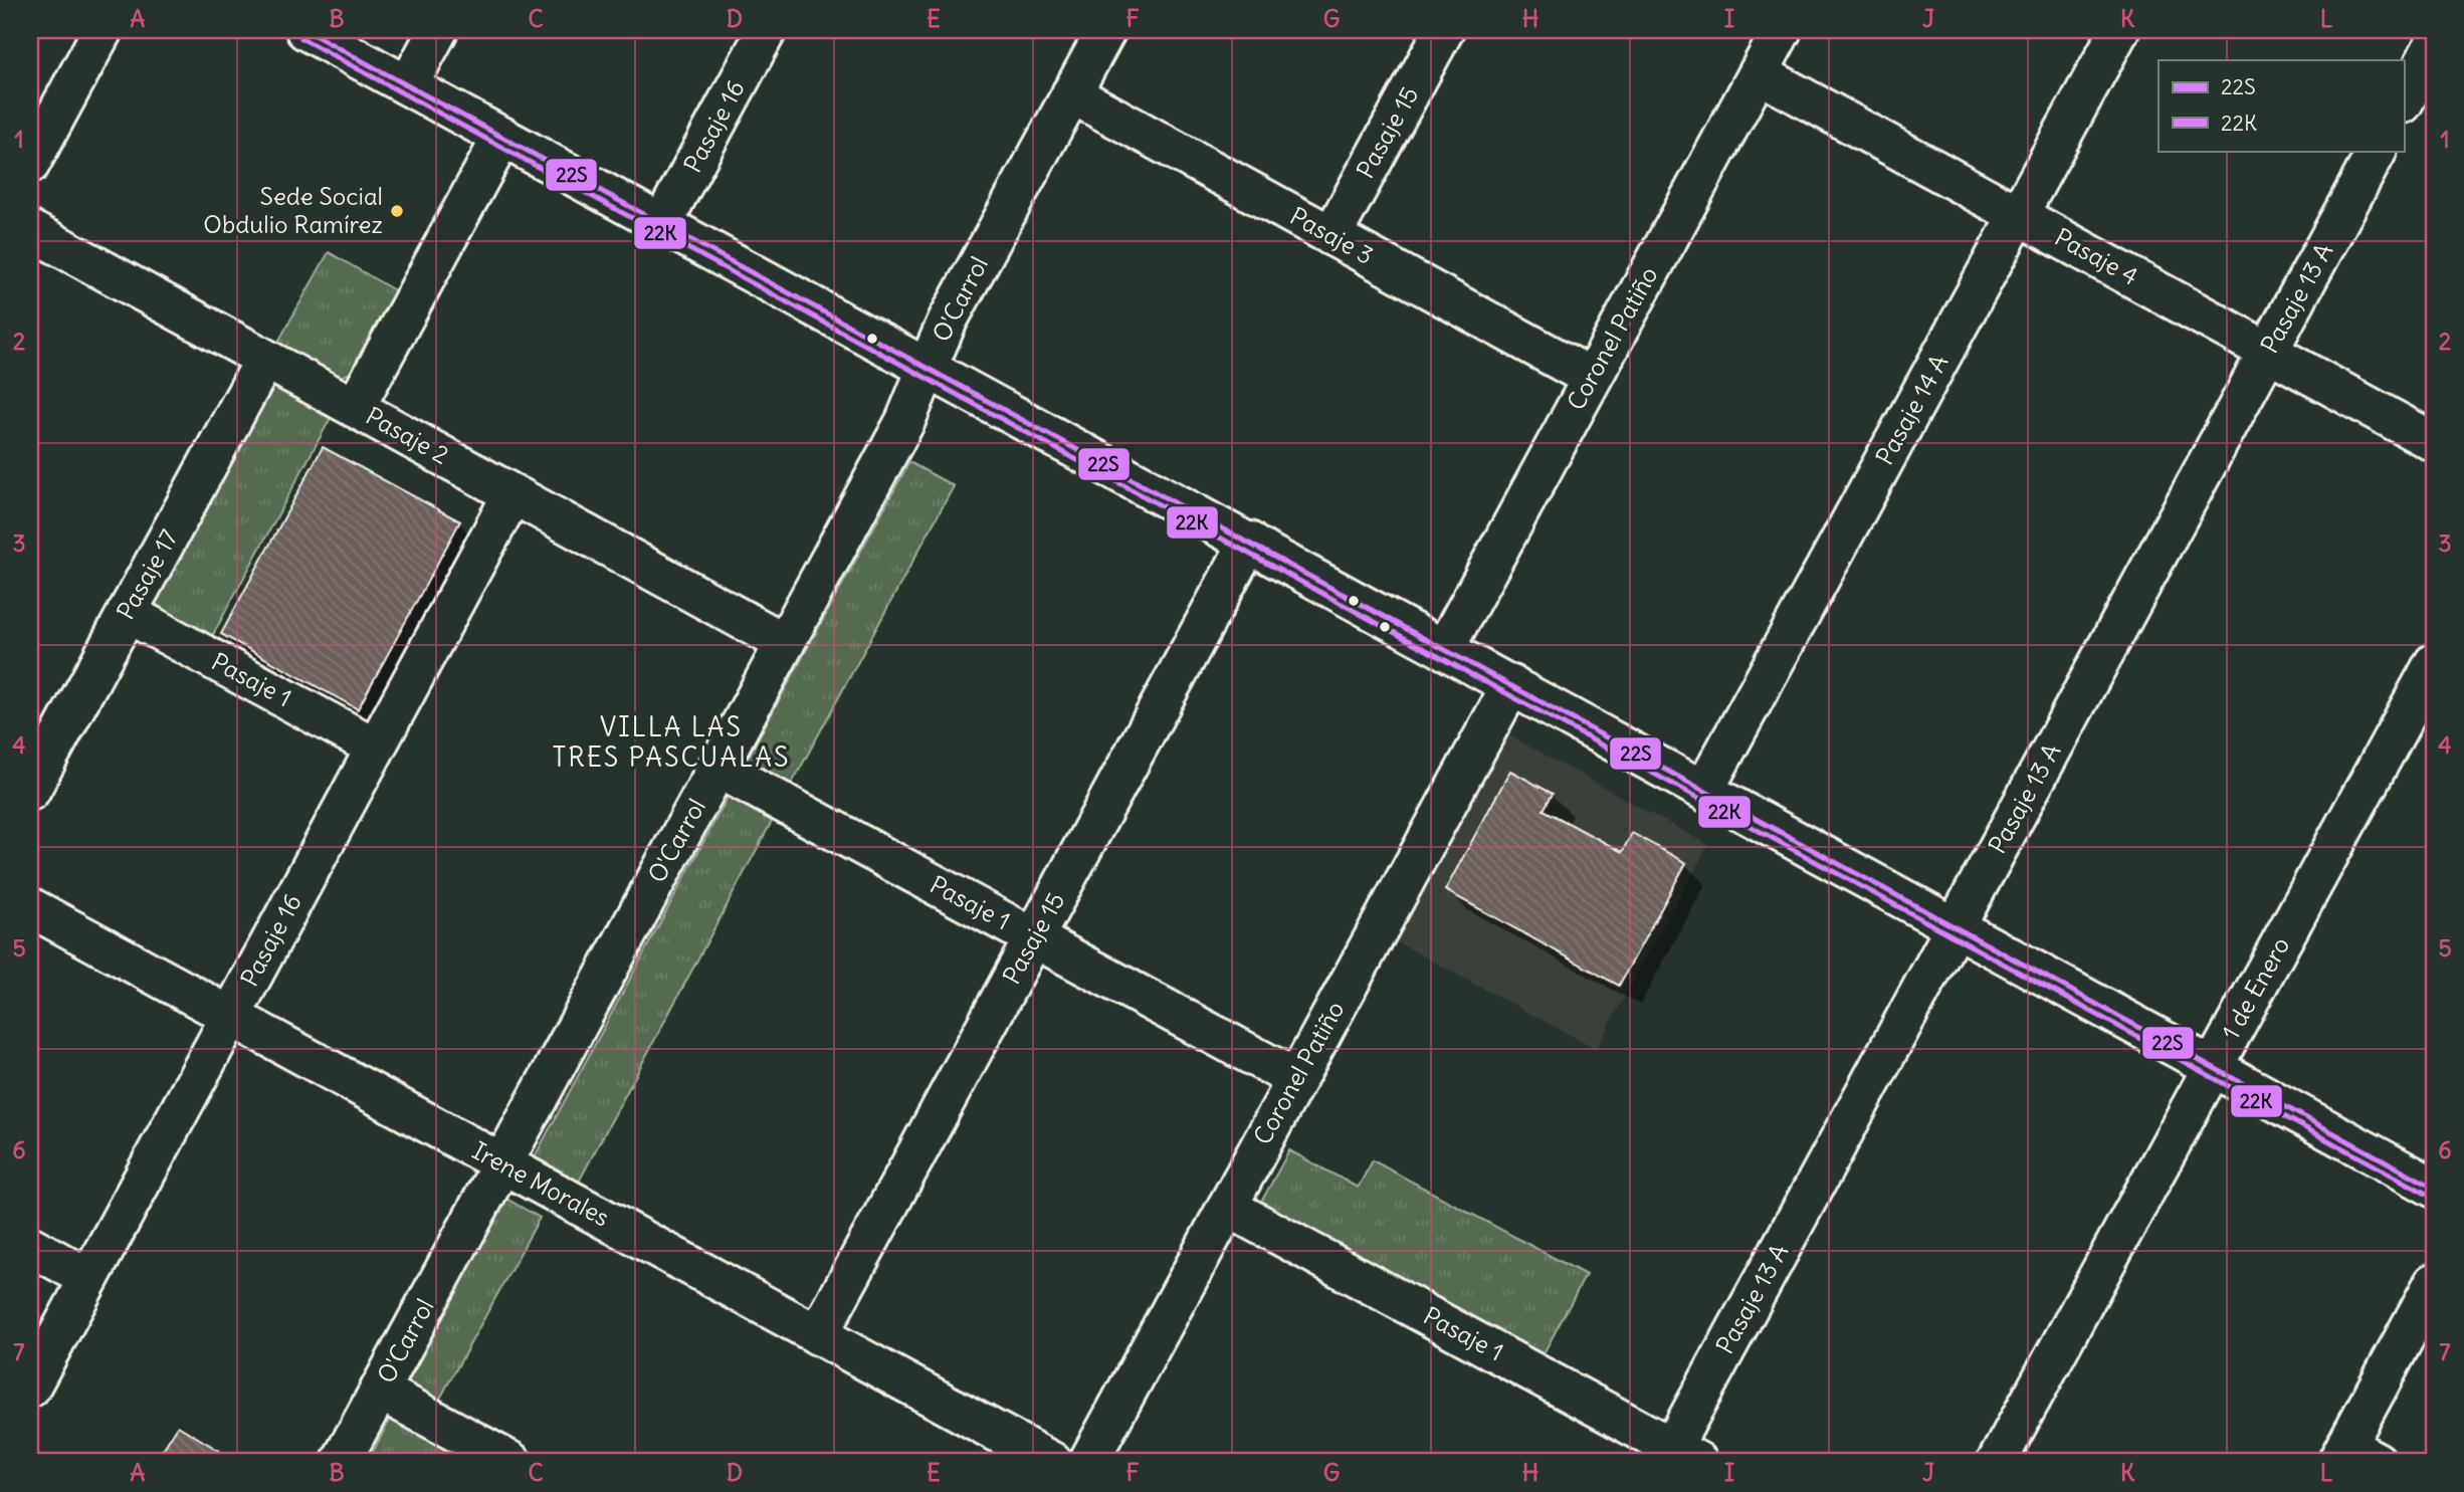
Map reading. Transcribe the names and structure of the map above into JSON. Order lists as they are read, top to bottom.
{
  "streets": {
    "street": [
      "Pasaje 16",
      "Pasaje 15",
      "Pasaje 3",
      "Pasaje 4",
      "Pasaje 13 A",
      "O'Carrol",
      "Coronel Patiño",
      "Pasaje 14 A",
      "Pasaje 2",
      "Pasaje 17",
      "Pasaje 1",
      "1 de Enero",
      "Irene Morales"
    ]
  },
  "crossings": [
    ["Pasaje 16", "Pasaje 2"],
    ["Pasaje 16", "Pasaje 1"],
    ["Pasaje 16", "Irene Morales"],
    ["Pasaje 15", "Pasaje 3"],
    ["Pasaje 15", "Pasaje 1"],
    ["Pasaje 15", "Irene Morales"],
    ["Pasaje 3", "O'Carrol"],
    ["Pasaje 3", "Coronel Patiño"],
    ["Pasaje 4", "Pasaje 13 A"],
    ["Pasaje 4", "Coronel Patiño"],
    ["Pasaje 4", "Pasaje 14 A"],
    ["Pasaje 13 A", "Pasaje 1"],
    ["O'Carrol", "Pasaje 2"],
    ["O'Carrol", "Pasaje 1"],
    ["O'Carrol", "Irene Morales"],
    ["Coronel Patiño", "Pasaje 1"],
    ["Pasaje 2", "Pasaje 17"],
    ["Pasaje 17", "Pasaje 1"]
  ],
  "districts": ["VILLA LAS TRES PASCUALAS"],
  "places": ["Sede Social Obdulio Ramírez"],
  "lines": ["transit line 22S", "transit line 22K"],
  "legend": ["22S", "22K"],
  "grid": {
    "columns": [
      "A",
      "B",
      "C",
      "D",
      "E",
      "F",
      "G",
      "H",
      "I",
      "J",
      "K",
      "L"
    ],
    "rows": [
      "1",
      "2",
      "3",
      "4",
      "5",
      "6",
      "7"
    ]
  }
}
